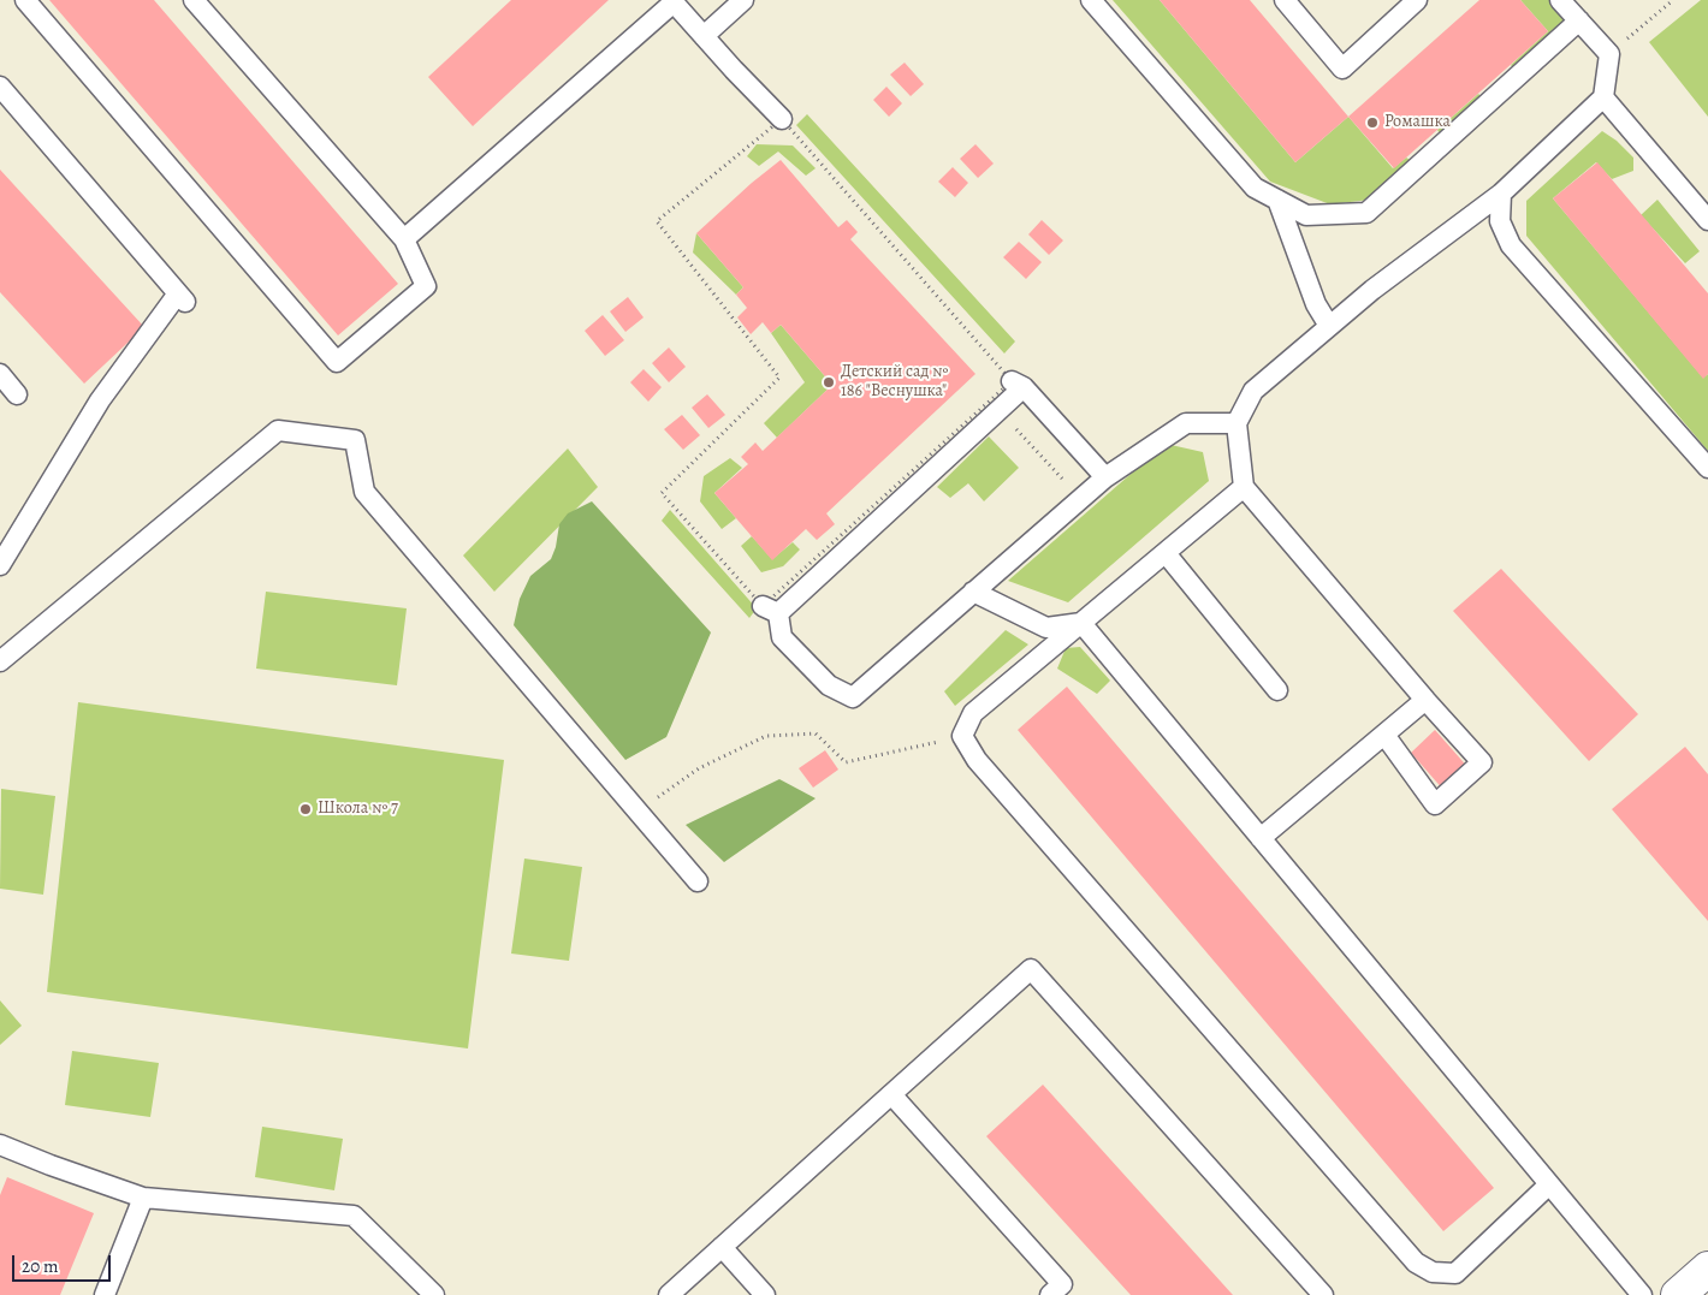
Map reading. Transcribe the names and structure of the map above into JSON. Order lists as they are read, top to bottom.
{
  "places": ["Ромашка", "Детский сад № 186 \"Веснушка\"", "Школа № 7"],
  "scale_bar": "20 m"
}
